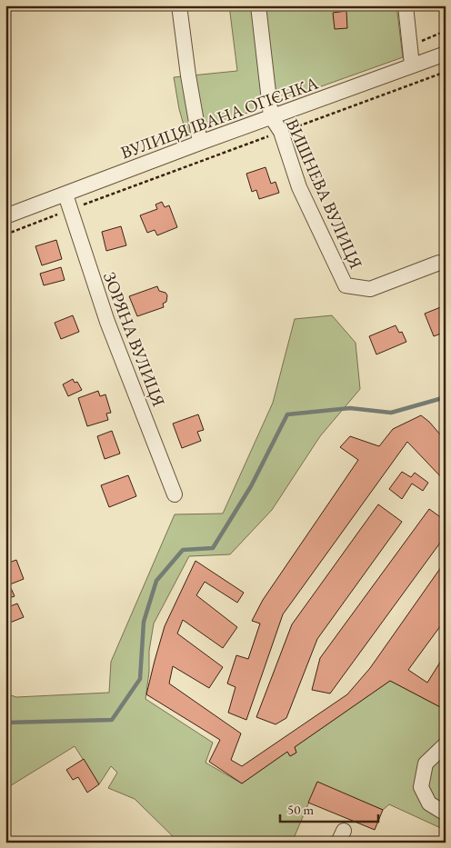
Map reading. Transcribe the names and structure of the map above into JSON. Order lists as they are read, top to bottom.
{
  "streets": {
    "street": ["ВУЛИЦЯ ІВАНА ОГІЄНКА", "ВИШНЕВА ВУЛИЦЯ", "ЗОРЯНА ВУЛИЦЯ"]
  },
  "crossings": [
    ["ВУЛИЦЯ ІВАНА ОГІЄНКА", "ВИШНЕВА ВУЛИЦЯ"],
    ["ВУЛИЦЯ ІВАНА ОГІЄНКА", "ЗОРЯНА ВУЛИЦЯ"]
  ],
  "scale_bar": "50 m"
}
